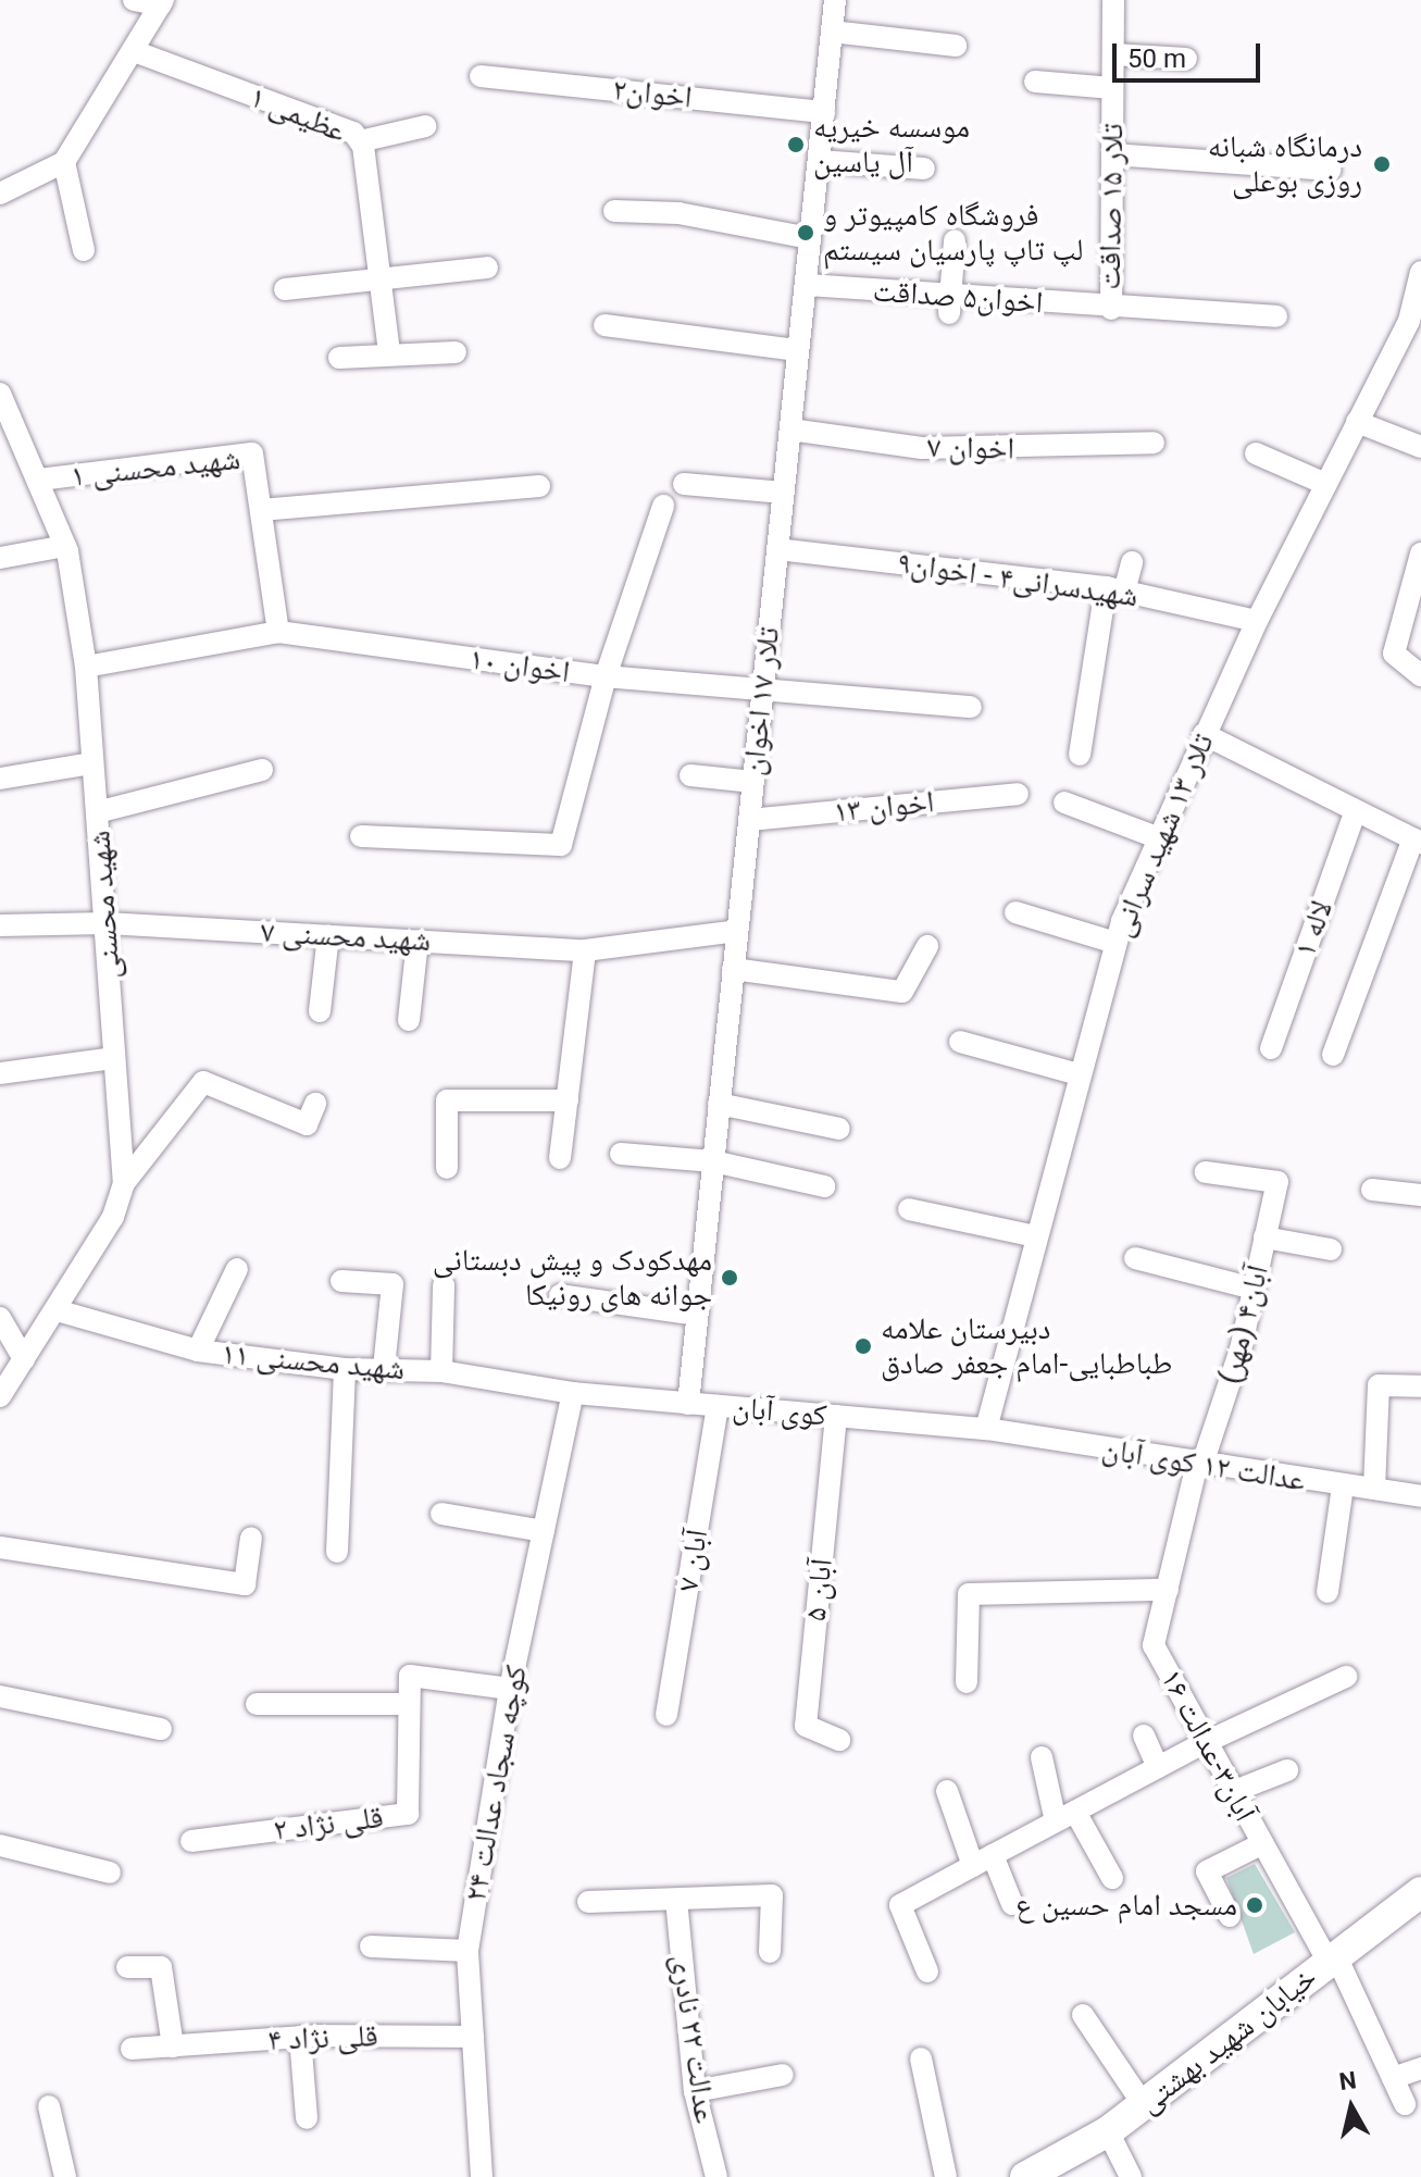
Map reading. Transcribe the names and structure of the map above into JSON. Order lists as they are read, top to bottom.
{
  "streets": {
    "main road": ["خیابان شهید بهشتی"],
    "street": [
      "اخوان۲",
      "عظیمی ۱",
      "تلار ۱۵ صداقت",
      "اخوان۵ صداقت",
      "اخوان ۷",
      "شهید محسنی ۱",
      "شهیدسرانی۴ - اخوان۹",
      "اخوان ۱۰",
      "تلار ۱۷ اخوان",
      "اخوان ۱۳",
      "تلار ۱۳ شهید سرانی",
      "شهید محسنی",
      "لاله ۱",
      "شهید محسنی ۷",
      "آبان۴ (مهر)",
      "شهید محسنی ۱۱",
      "کوی آبان",
      "عدالت ۱۲ کوی آبان",
      "آبان ۷",
      "آبان ۵",
      "آبان۳-عدالت ۱۶",
      "کوچه سجاد عدالت ۲۴",
      "قلی نژاد ۲",
      "قلی نژاد ۴",
      "عدالت ۲۲ نادری"
    ]
  },
  "crossings": [
    ["اخوان۲", "تلار ۱۷ اخوان"],
    ["تلار ۱۵ صداقت", "اخوان۵ صداقت"],
    ["اخوان۵ صداقت", "تلار ۱۷ اخوان"],
    ["اخوان ۷", "تلار ۱۷ اخوان"],
    ["شهید محسنی ۱", "اخوان ۱۰"],
    ["شهید محسنی ۱", "شهید محسنی"],
    ["شهیدسرانی۴ - اخوان۹", "تلار ۱۷ اخوان"],
    ["شهیدسرانی۴ - اخوان۹", "تلار ۱۳ شهید سرانی"],
    ["اخوان ۱۰", "تلار ۱۷ اخوان"],
    ["اخوان ۱۰", "شهید محسنی"],
    ["تلار ۱۷ اخوان", "اخوان ۱۳"],
    ["تلار ۱۷ اخوان", "شهید محسنی ۷"],
    ["تلار ۱۷ اخوان", "کوی آبان"],
    ["تلار ۱۳ شهید سرانی", "کوی آبان"],
    ["تلار ۱۳ شهید سرانی", "عدالت ۱۲ کوی آبان"],
    ["شهید محسنی", "شهید محسنی ۷"],
    ["شهید محسنی", "شهید محسنی ۱۱"],
    ["آبان۴ (مهر)", "عدالت ۱۲ کوی آبان"],
    ["آبان۴ (مهر)", "آبان۳-عدالت ۱۶"],
    ["شهید محسنی ۱۱", "کوی آبان"],
    ["شهید محسنی ۱۱", "کوچه سجاد عدالت ۲۴"],
    ["کوی آبان", "عدالت ۱۲ کوی آبان"],
    ["کوی آبان", "آبان ۷"],
    ["کوی آبان", "آبان ۵"],
    ["کوی آبان", "کوچه سجاد عدالت ۲۴"],
    ["عدالت ۱۲ کوی آبان", "آبان۳-عدالت ۱۶"],
    ["آبان۳-عدالت ۱۶", "خیابان شهید بهشتی"],
    ["کوچه سجاد عدالت ۲۴", "قلی نژاد ۴"]
  ],
  "places": [
    "موسسه خیریه آل یاسین",
    "درمانگاه شبانه روزی بوعلی",
    "فروشگاه کامپیوتر و لپ تاپ پارسیان سیستم",
    "مهدکودک و پیش دبستانی جوانه های رونیکا",
    "دبیرستان علامه طباطبایی-امام جعفر صادق",
    "مسجد امام حسین ع"
  ],
  "scale_bar": "50 m",
  "north": "top"
}
